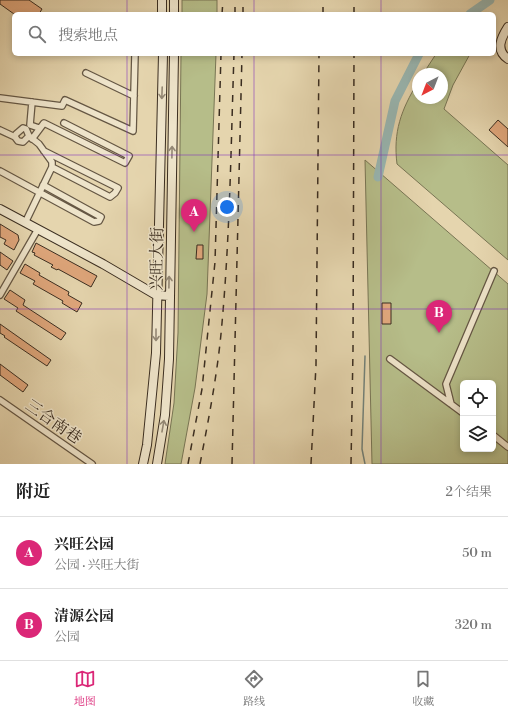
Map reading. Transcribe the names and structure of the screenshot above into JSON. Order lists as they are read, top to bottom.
{
  "streets": {
    "main road": ["兴旺大街"],
    "street": ["三合南巷"]
  },
  "north": "bottom left",
  "page": {
    "search": "搜索地点",
    "pins": ["A", "B"],
    "heading": ["附近", "2个结果"],
    "list": [
      {
        "mark": "A",
        "name": "兴旺公园",
        "note": "公园 · 兴旺大街",
        "value": "50 m"
      },
      {
        "mark": "B",
        "name": "清源公园",
        "note": "公园",
        "value": "320 m"
      }
    ],
    "nav": ["地图", "路线", "收藏"]
  }
}
